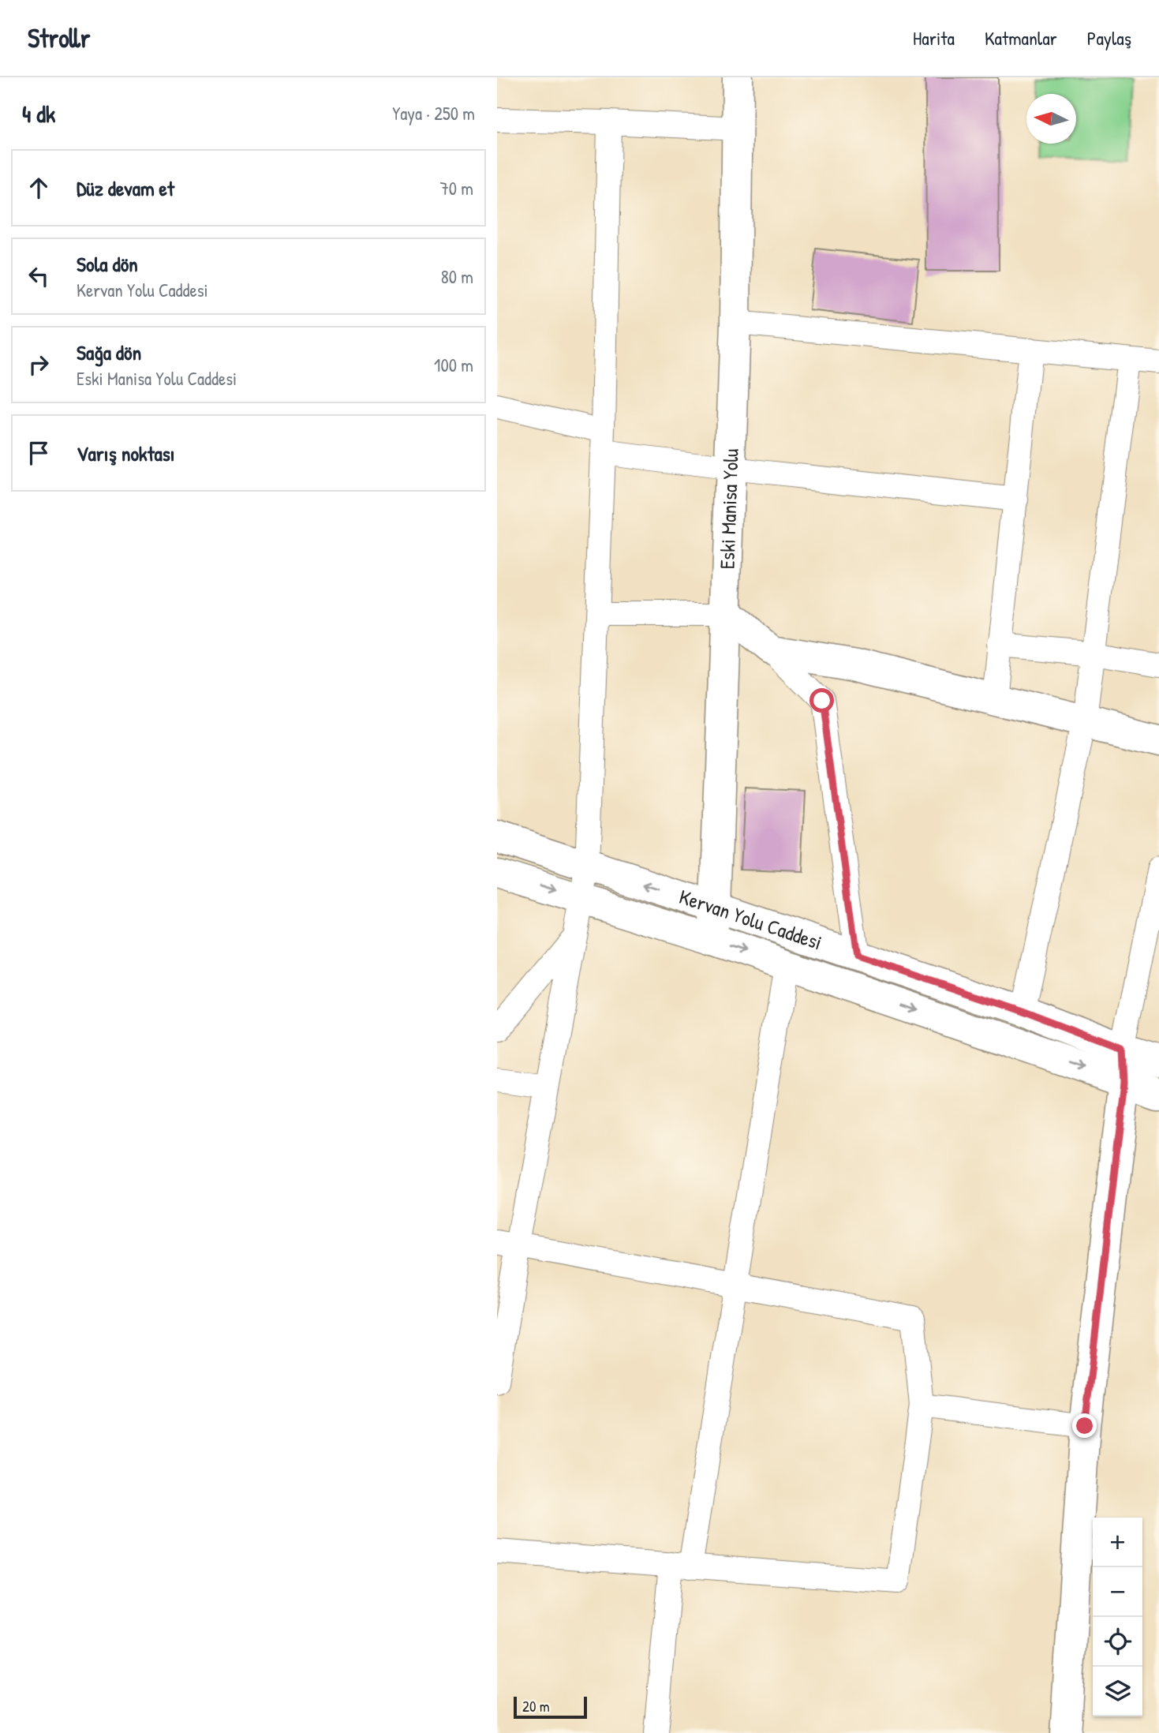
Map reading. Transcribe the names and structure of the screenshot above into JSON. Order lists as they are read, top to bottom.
{
  "streets": {
    "main road": ["Eski Manisa Yolu", "Kervan Yolu Caddesi"]
  },
  "crossings": [
    ["Eski Manisa Yolu", "Kervan Yolu Caddesi"]
  ],
  "scale_bar": "20 m",
  "north": "left",
  "page": {
    "header": "Strollr",
    "nav": ["Harita", "Katmanlar", "Paylaş"],
    "heading": ["4 dk", "Yaya · 250 m"],
    "list": [
      ["Düz devam et", "70 m"],
      ["Sola dön", "Kervan Yolu Caddesi", "80 m"],
      ["Sağa dön", "Eski Manisa Yolu Caddesi", "100 m"],
      "Varış noktası"
    ],
    "map_buttons": ["+", "−"],
    "scale": "20 m"
  }
}
